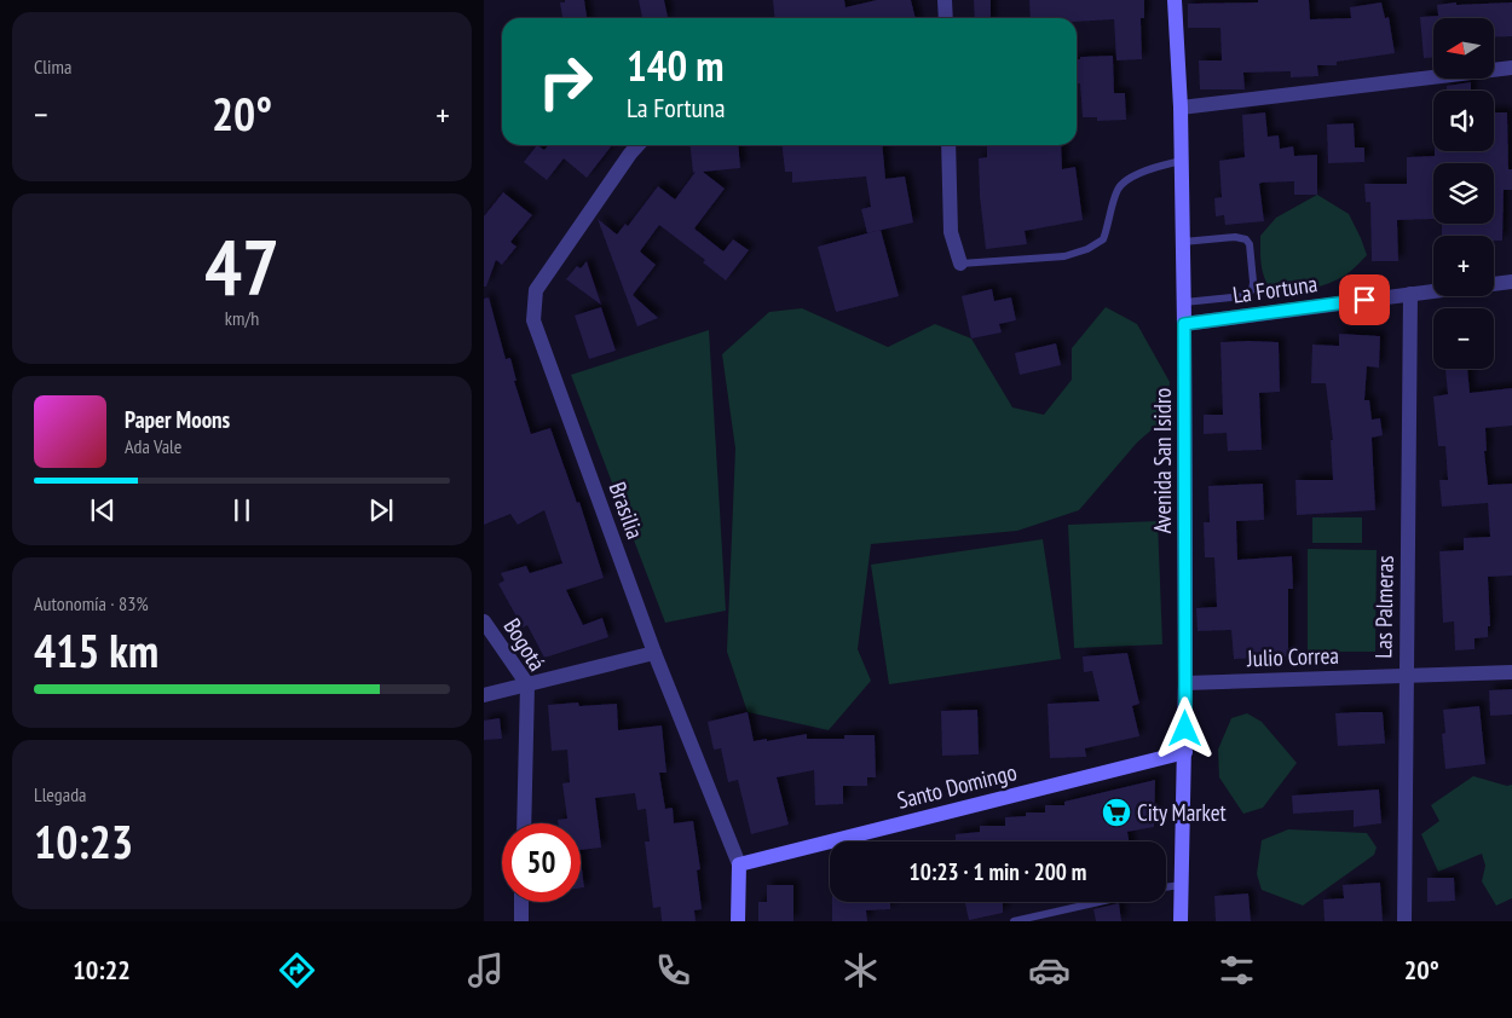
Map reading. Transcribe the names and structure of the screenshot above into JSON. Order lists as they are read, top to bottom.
{
  "streets": {
    "main road": ["Avenida San Isidro", "Brasilia", "Santo Domingo"],
    "street": [
      "La Fortuna",
      "Las Palmeras",
      "Bogotá",
      "Julio Correa"
    ]
  },
  "crossings": [
    ["La Fortuna", "Avenida San Isidro"],
    ["La Fortuna", "Las Palmeras"],
    ["Avenida San Isidro", "Julio Correa"],
    ["Avenida San Isidro", "Santo Domingo"],
    ["Brasilia", "Santo Domingo"],
    ["Las Palmeras", "Julio Correa"]
  ],
  "places": {
    "supermarket": ["City Market"]
  },
  "north": "left",
  "page": {
    "tile": [
      "Clima",
      ["47", "km/h"],
      ["Autonomía · 83%", "415 km"],
      ["Llegada", "10:23"]
    ],
    "map_buttons": ["+", "−"],
    "turn": ["140 m", "La Fortuna"],
    "heat": ["−", "20°", "+"],
    "song": ["Paper Moons", "Ada Vale"],
    "limit": "50",
    "trip": "10:23 · 1 min · 200 m",
    "tabs": ["10:22", "20°"]
  }
}
